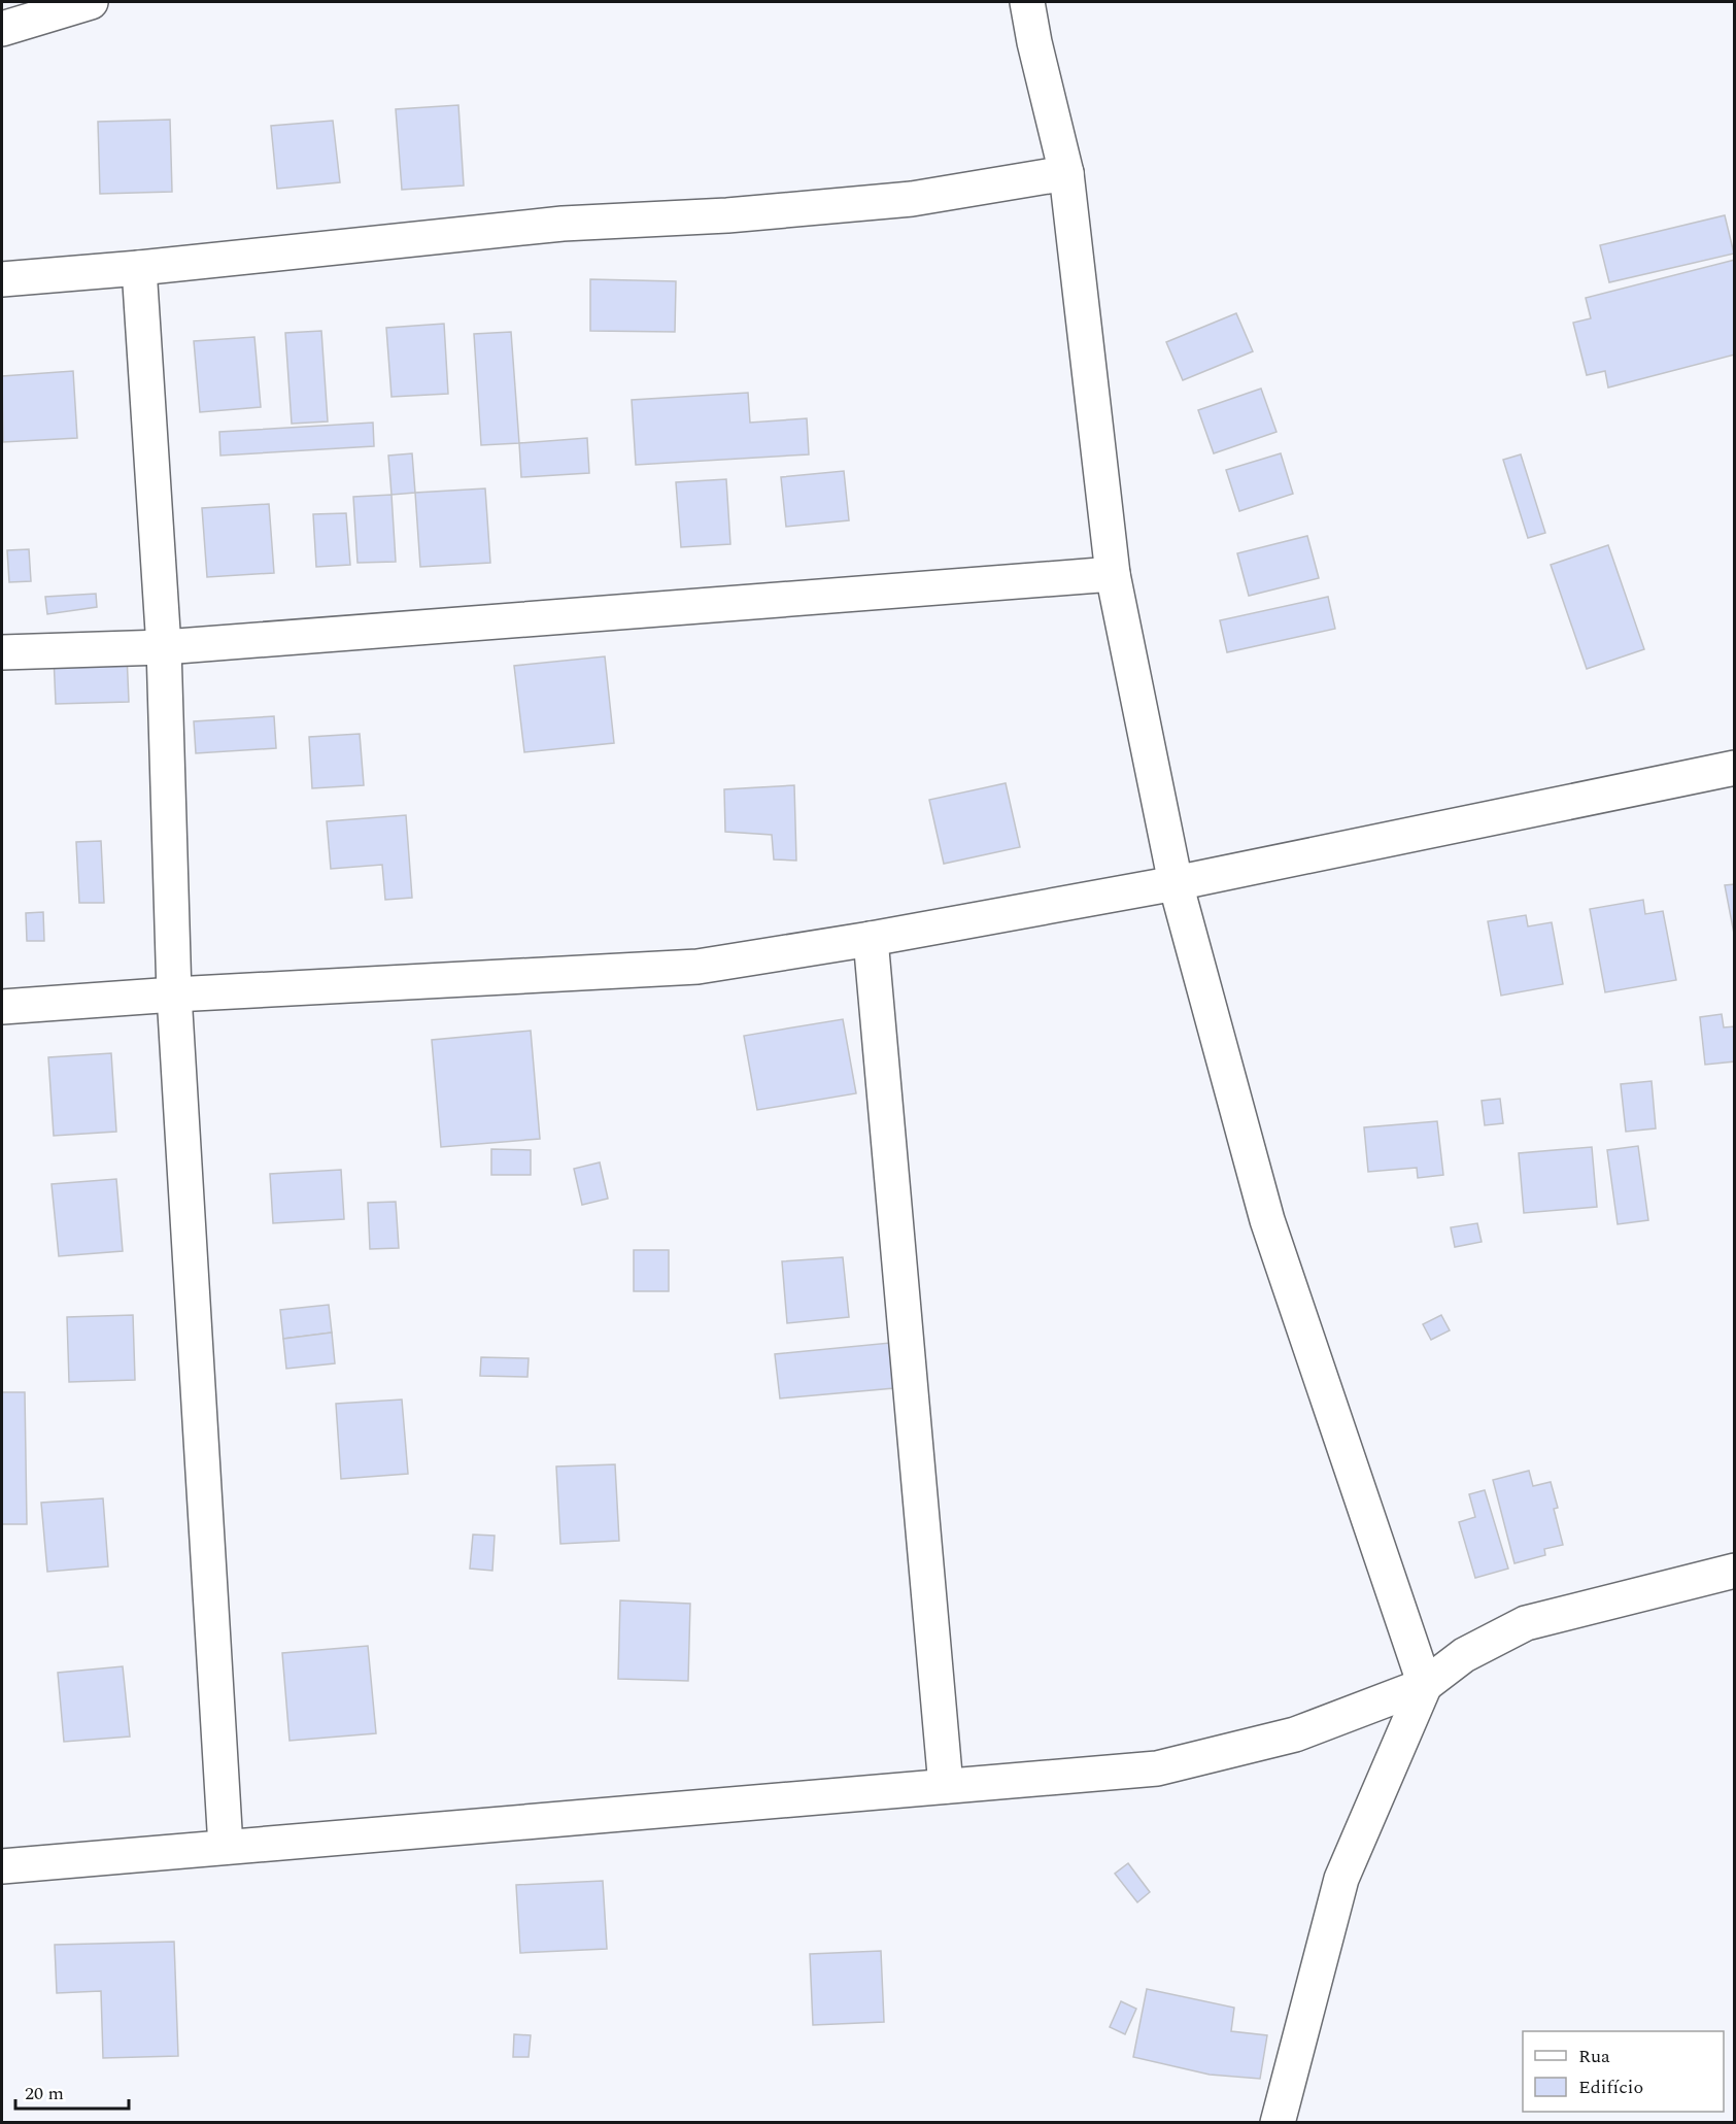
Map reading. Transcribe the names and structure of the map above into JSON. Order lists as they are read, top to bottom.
{
  "legend": ["Rua", "Edifício"],
  "scale_bar": "20 m"
}
